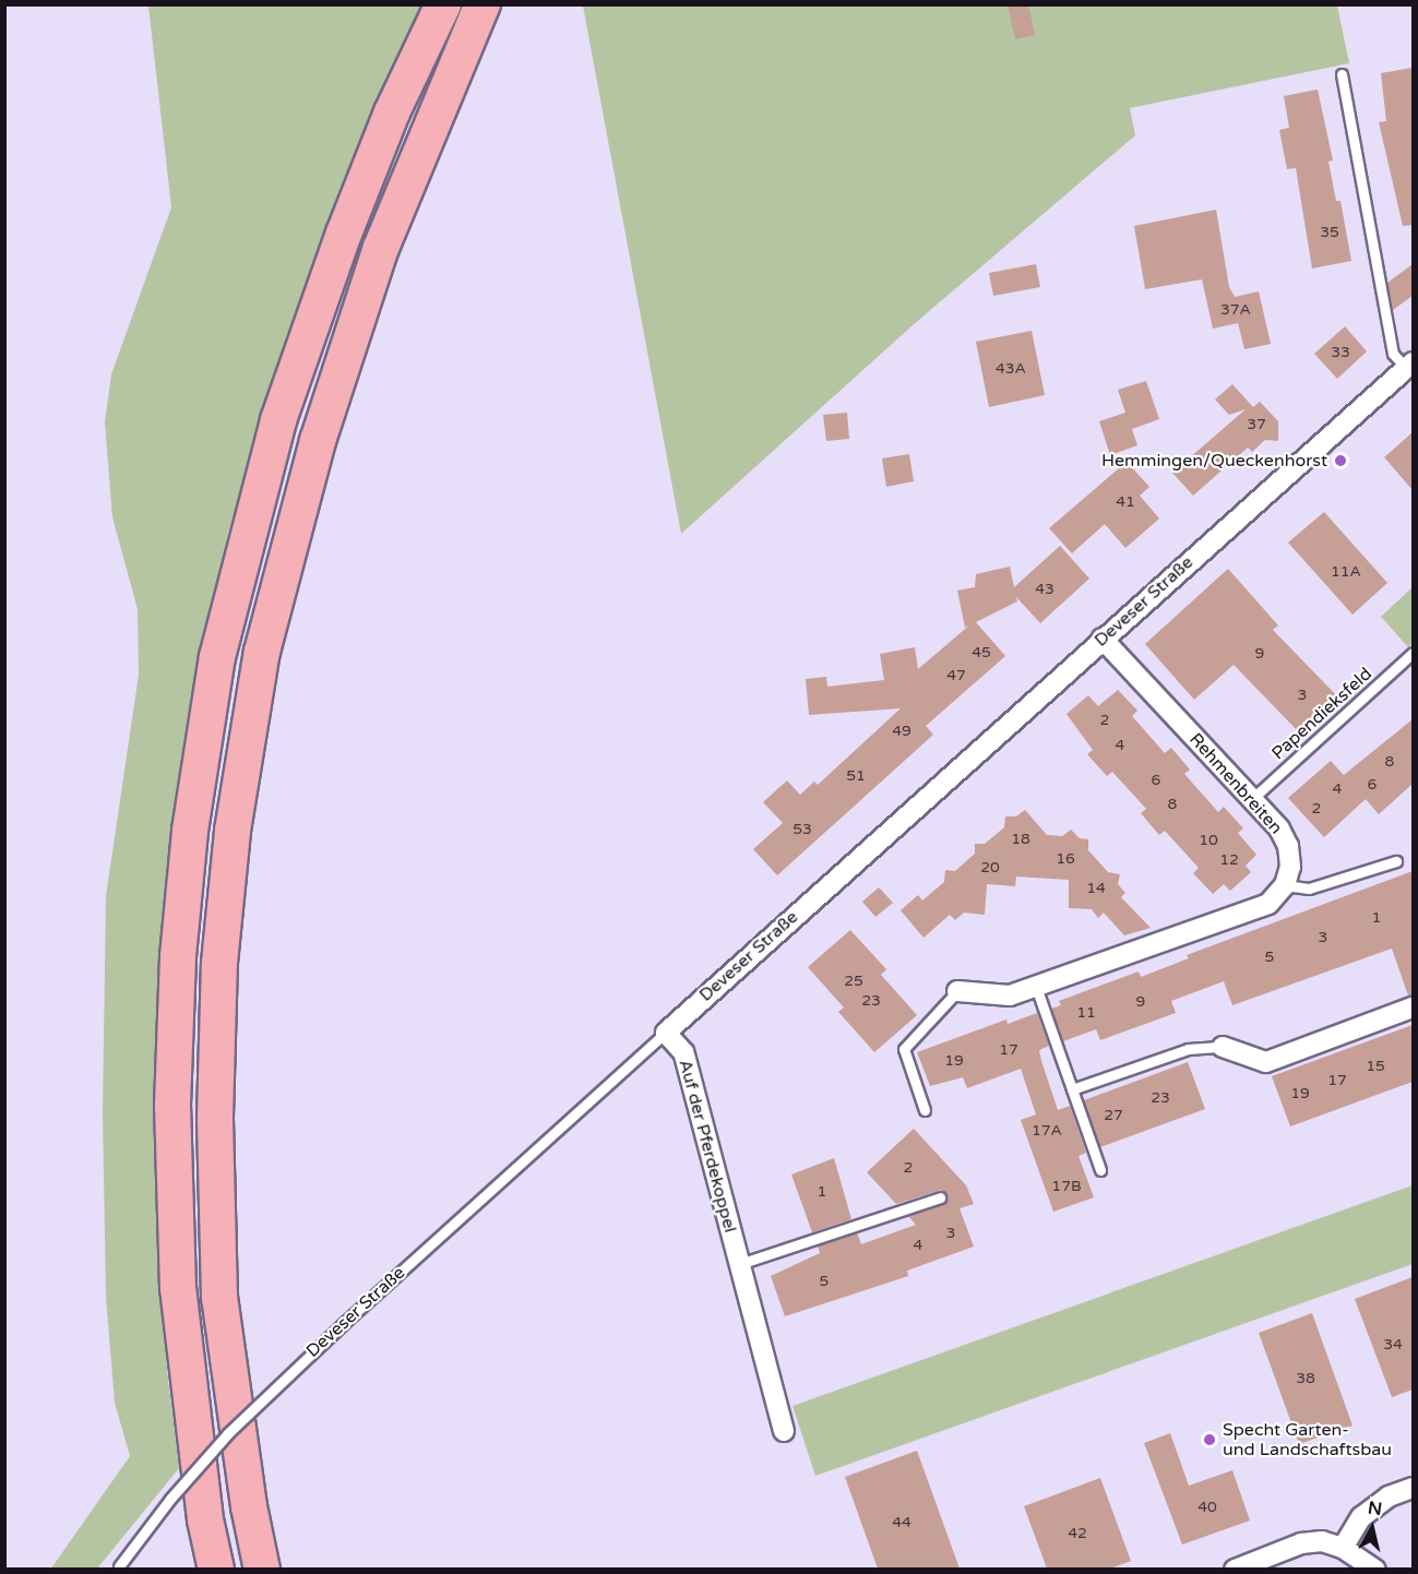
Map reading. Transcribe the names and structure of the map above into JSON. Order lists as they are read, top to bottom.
{
  "streets": {
    "street": ["Deveser Straße", "Rehmenbreiten", "Auf der Pferdekoppel"],
    "lane": ["Papendieksfeld"]
  },
  "crossings": [
    ["Deveser Straße", "Rehmenbreiten"],
    ["Deveser Straße", "Auf der Pferdekoppel"],
    ["Papendieksfeld", "Rehmenbreiten"]
  ],
  "places": ["Hemmingen/Queckenhorst", "Specht Garten- und Landschaftsbau"],
  "house_numbers": [
    "35",
    "37A",
    "33",
    "43A",
    "37",
    "41",
    "11A",
    "43",
    "45",
    "9",
    "47",
    "3",
    "2",
    "49",
    "4",
    "8",
    "51",
    "6",
    "6",
    "4",
    "8",
    "2",
    "53",
    "18",
    "10",
    "16",
    "12",
    "20",
    "14",
    "1",
    "3",
    "5",
    "25",
    "23",
    "9",
    "11",
    "17",
    "19",
    "15",
    "17",
    "19",
    "23",
    "27",
    "17A",
    "2",
    "17B",
    "1",
    "3",
    "4",
    "5",
    "34",
    "38",
    "40",
    "44",
    "42"
  ],
  "north": "top"
}
